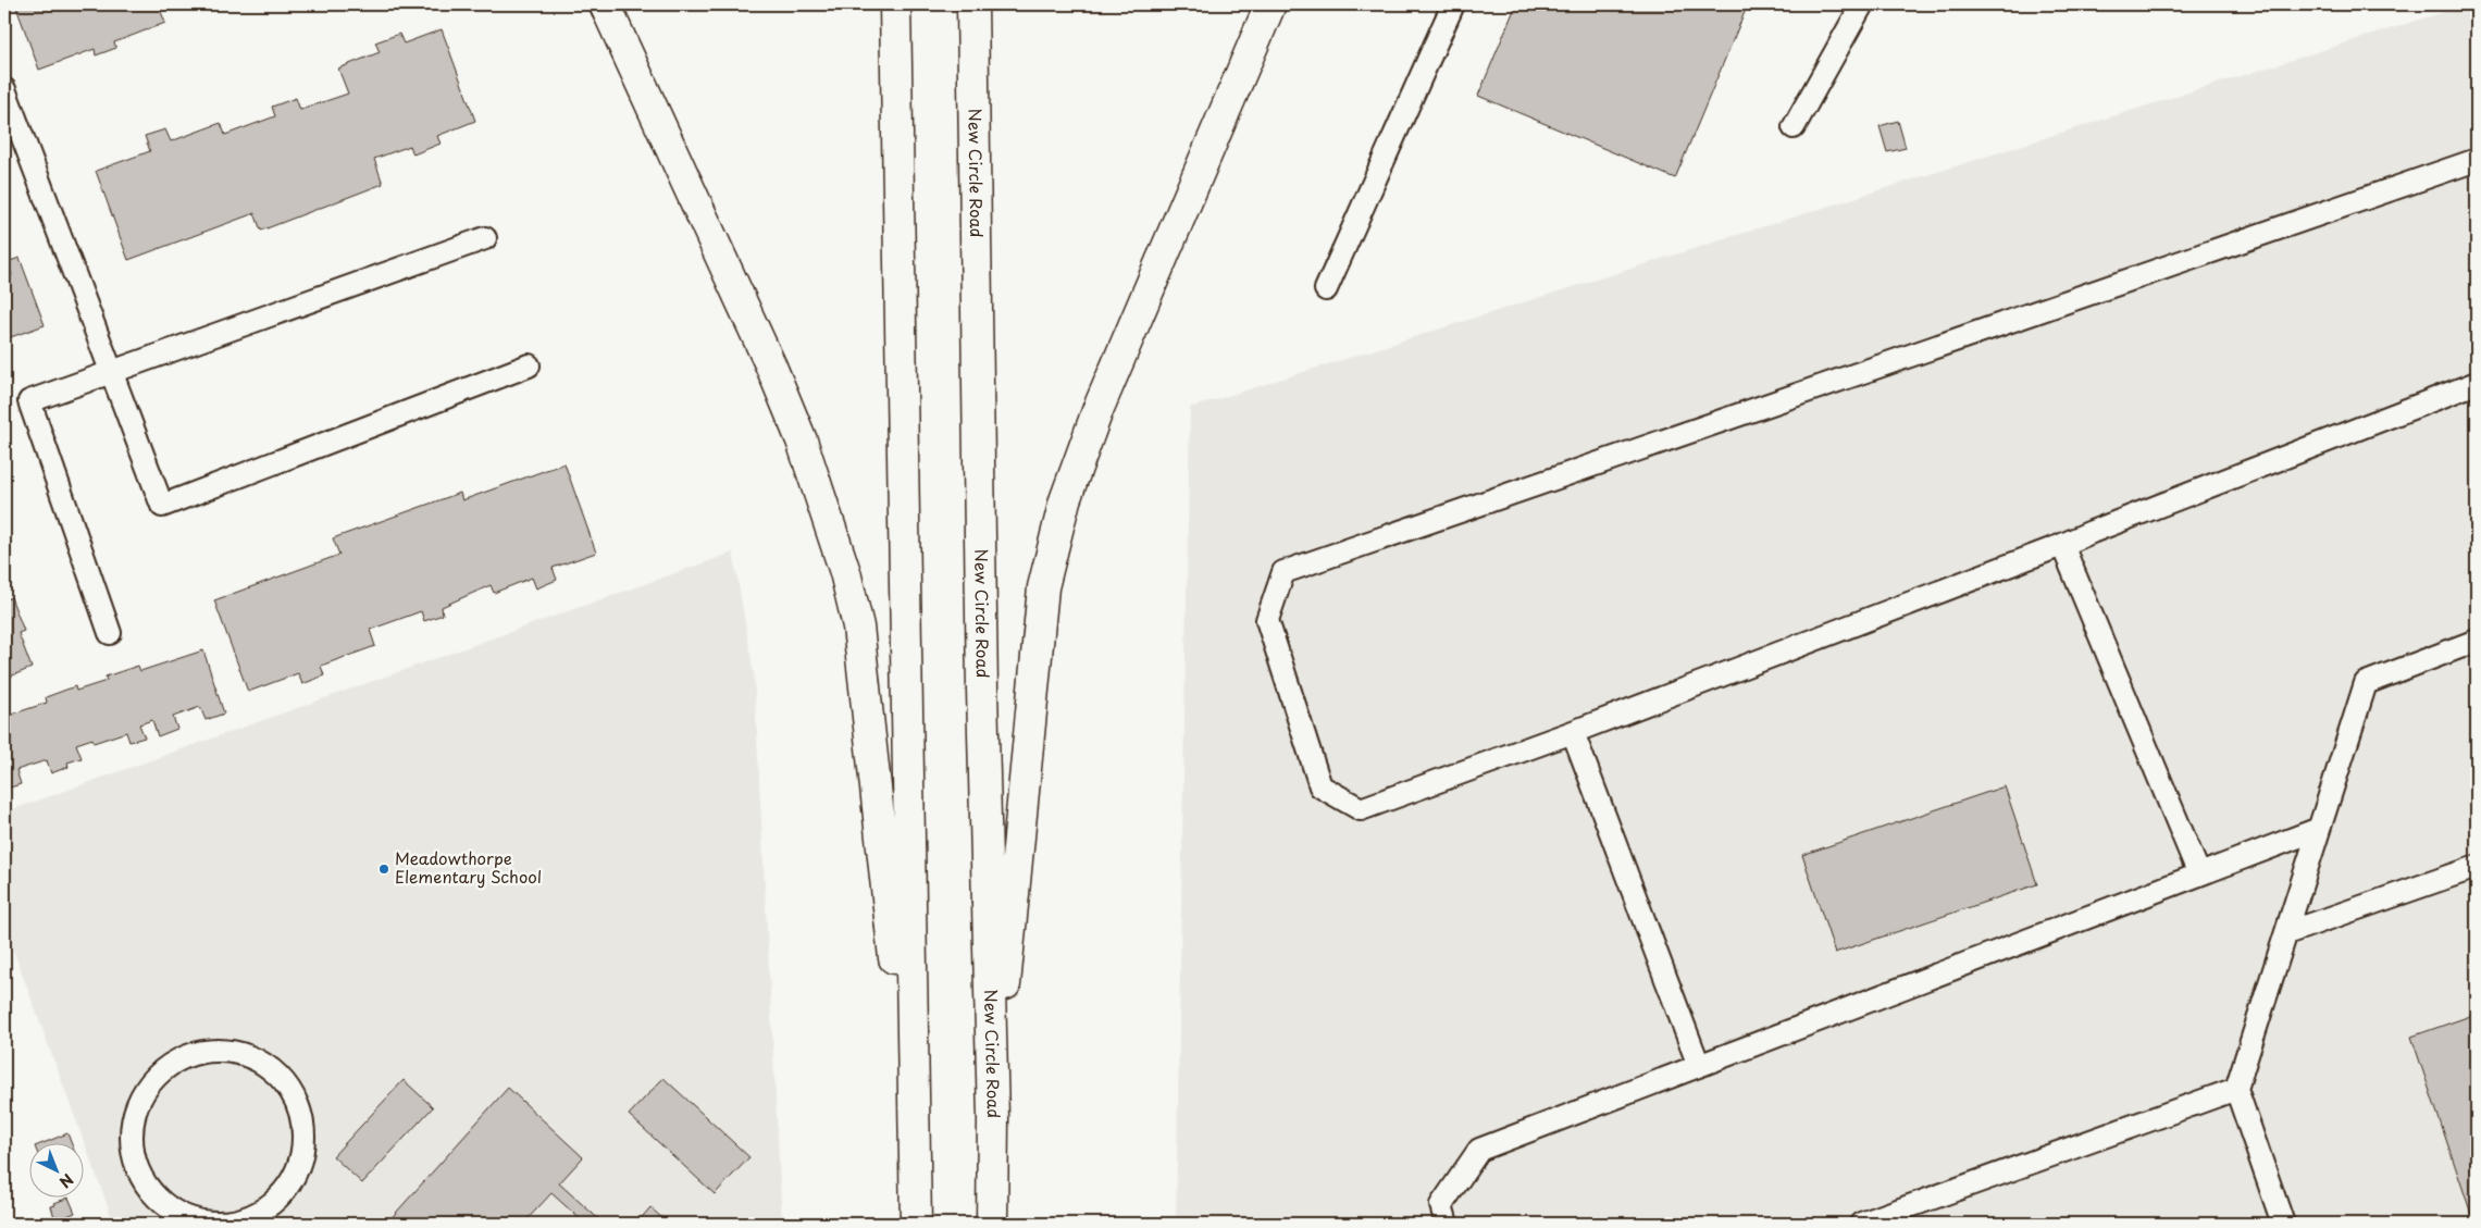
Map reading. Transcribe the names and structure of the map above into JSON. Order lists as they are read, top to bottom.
{
  "streets": {
    "highway": ["New Circle Road"]
  },
  "places": ["Meadowthorpe Elementary School"],
  "north": "bottom right"
}
